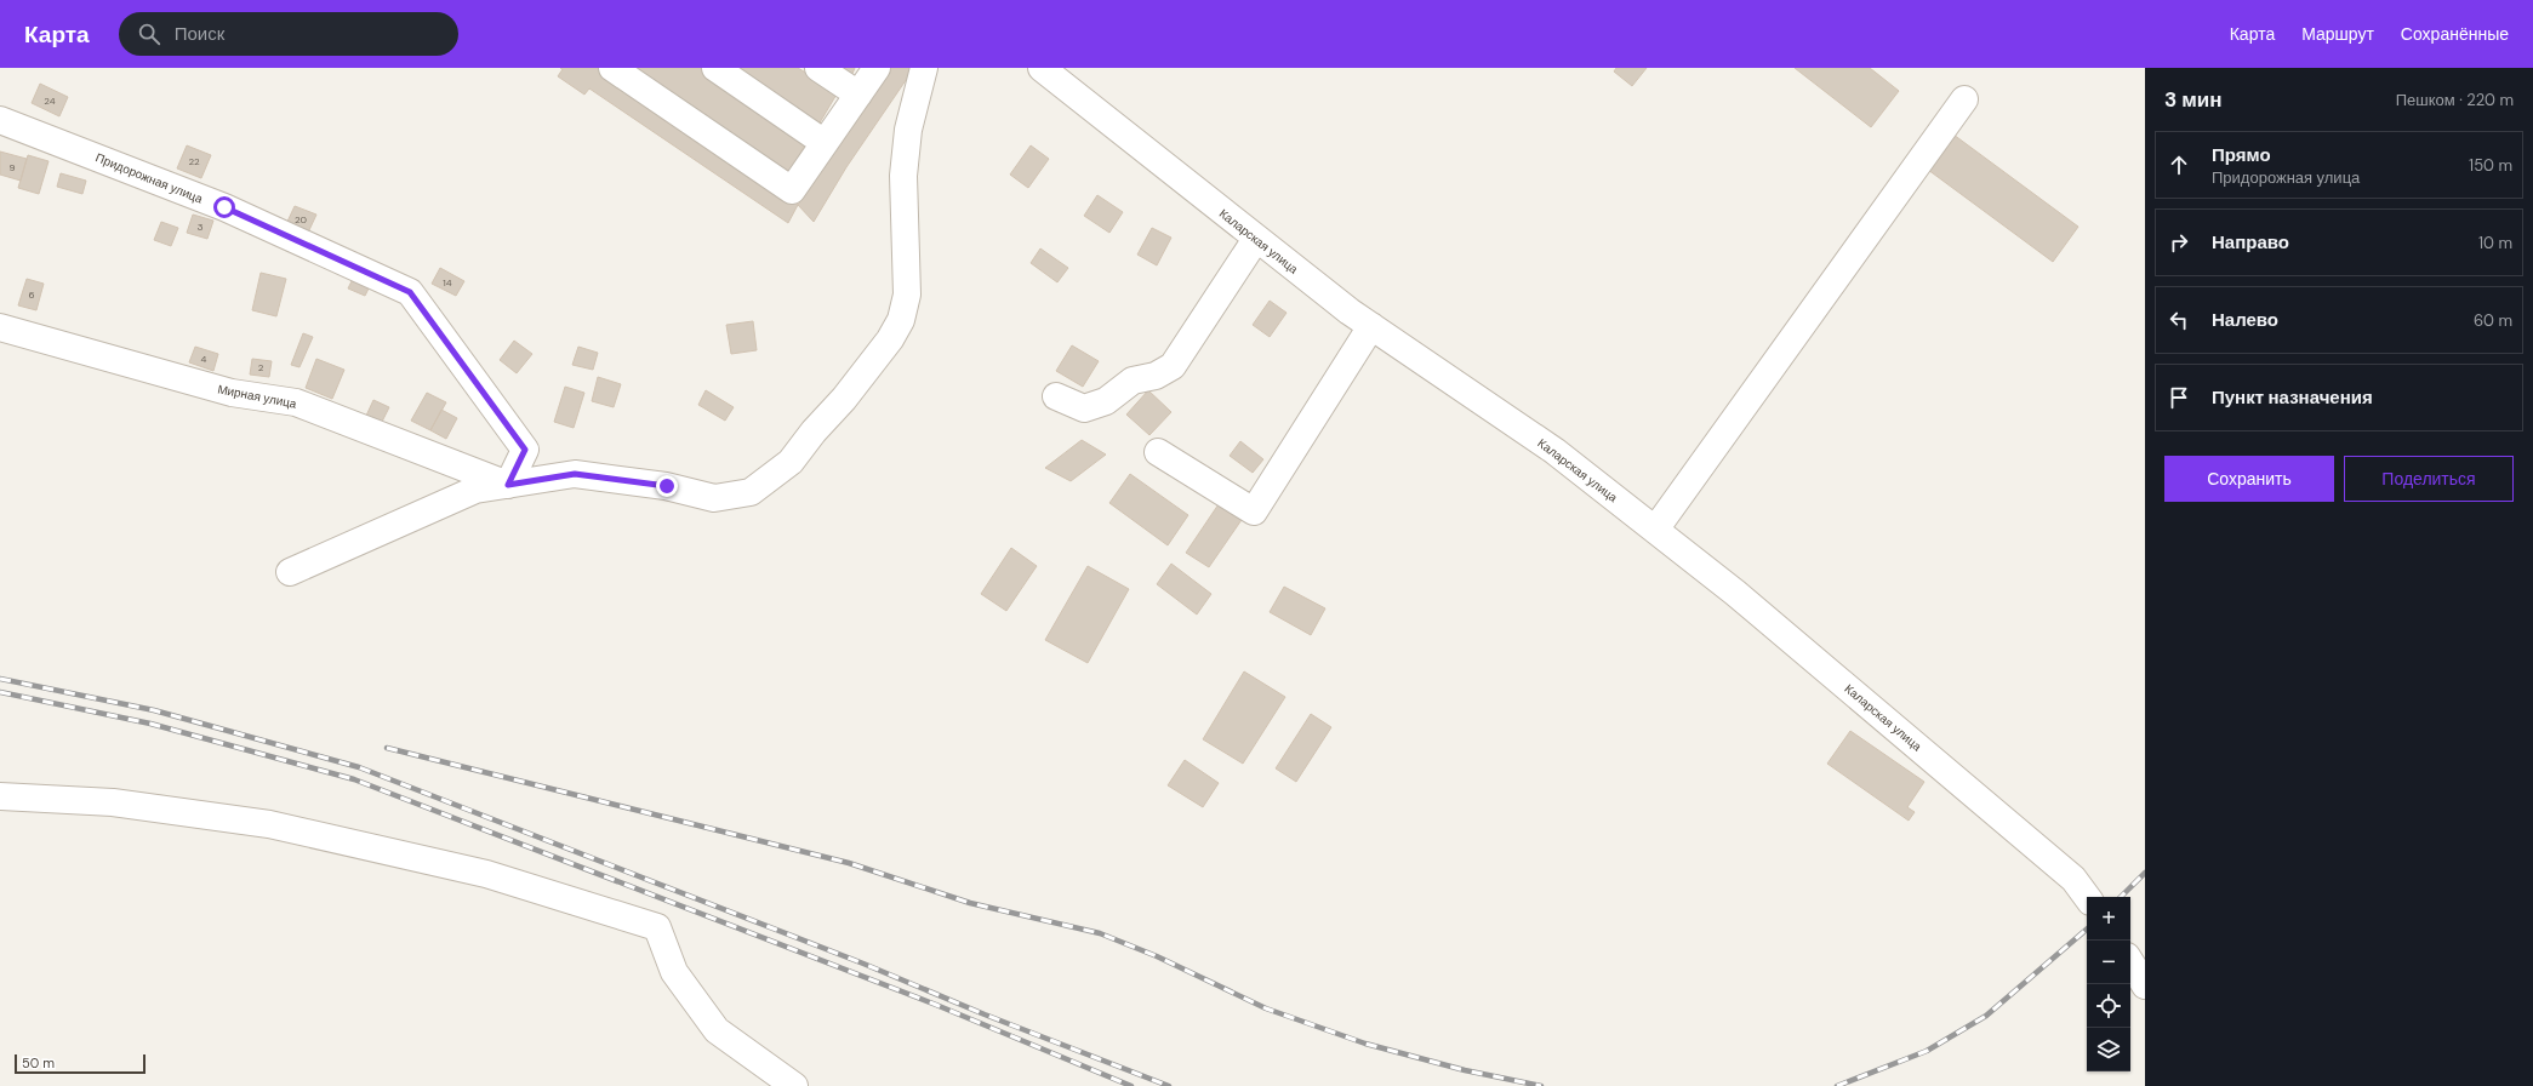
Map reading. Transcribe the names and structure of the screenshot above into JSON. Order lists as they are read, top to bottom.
{
  "streets": {
    "street": ["Придорожная улица", "Каларская улица", "Мирная улица"]
  },
  "crossings": [
    ["Придорожная улица", "Мирная улица"]
  ],
  "house_numbers": [
    "24",
    "22",
    "9",
    "20",
    "3",
    "14",
    "6",
    "4",
    "2"
  ],
  "scale_bar": "50 m",
  "page": {
    "header": "Карта",
    "search": "Поиск",
    "nav": ["Карта", "Маршрут", "Сохранённые"],
    "heading": ["3 мин", "Пешком · 220 m"],
    "list": [
      ["Прямо", "Придорожная улица", "150 m"],
      ["Направо", "10 m"],
      ["Налево", "60 m"],
      "Пункт назначения"
    ],
    "buttons": ["Сохранить", "Поделиться"],
    "map_buttons": ["+", "−"],
    "scale": "50 m"
  }
}
